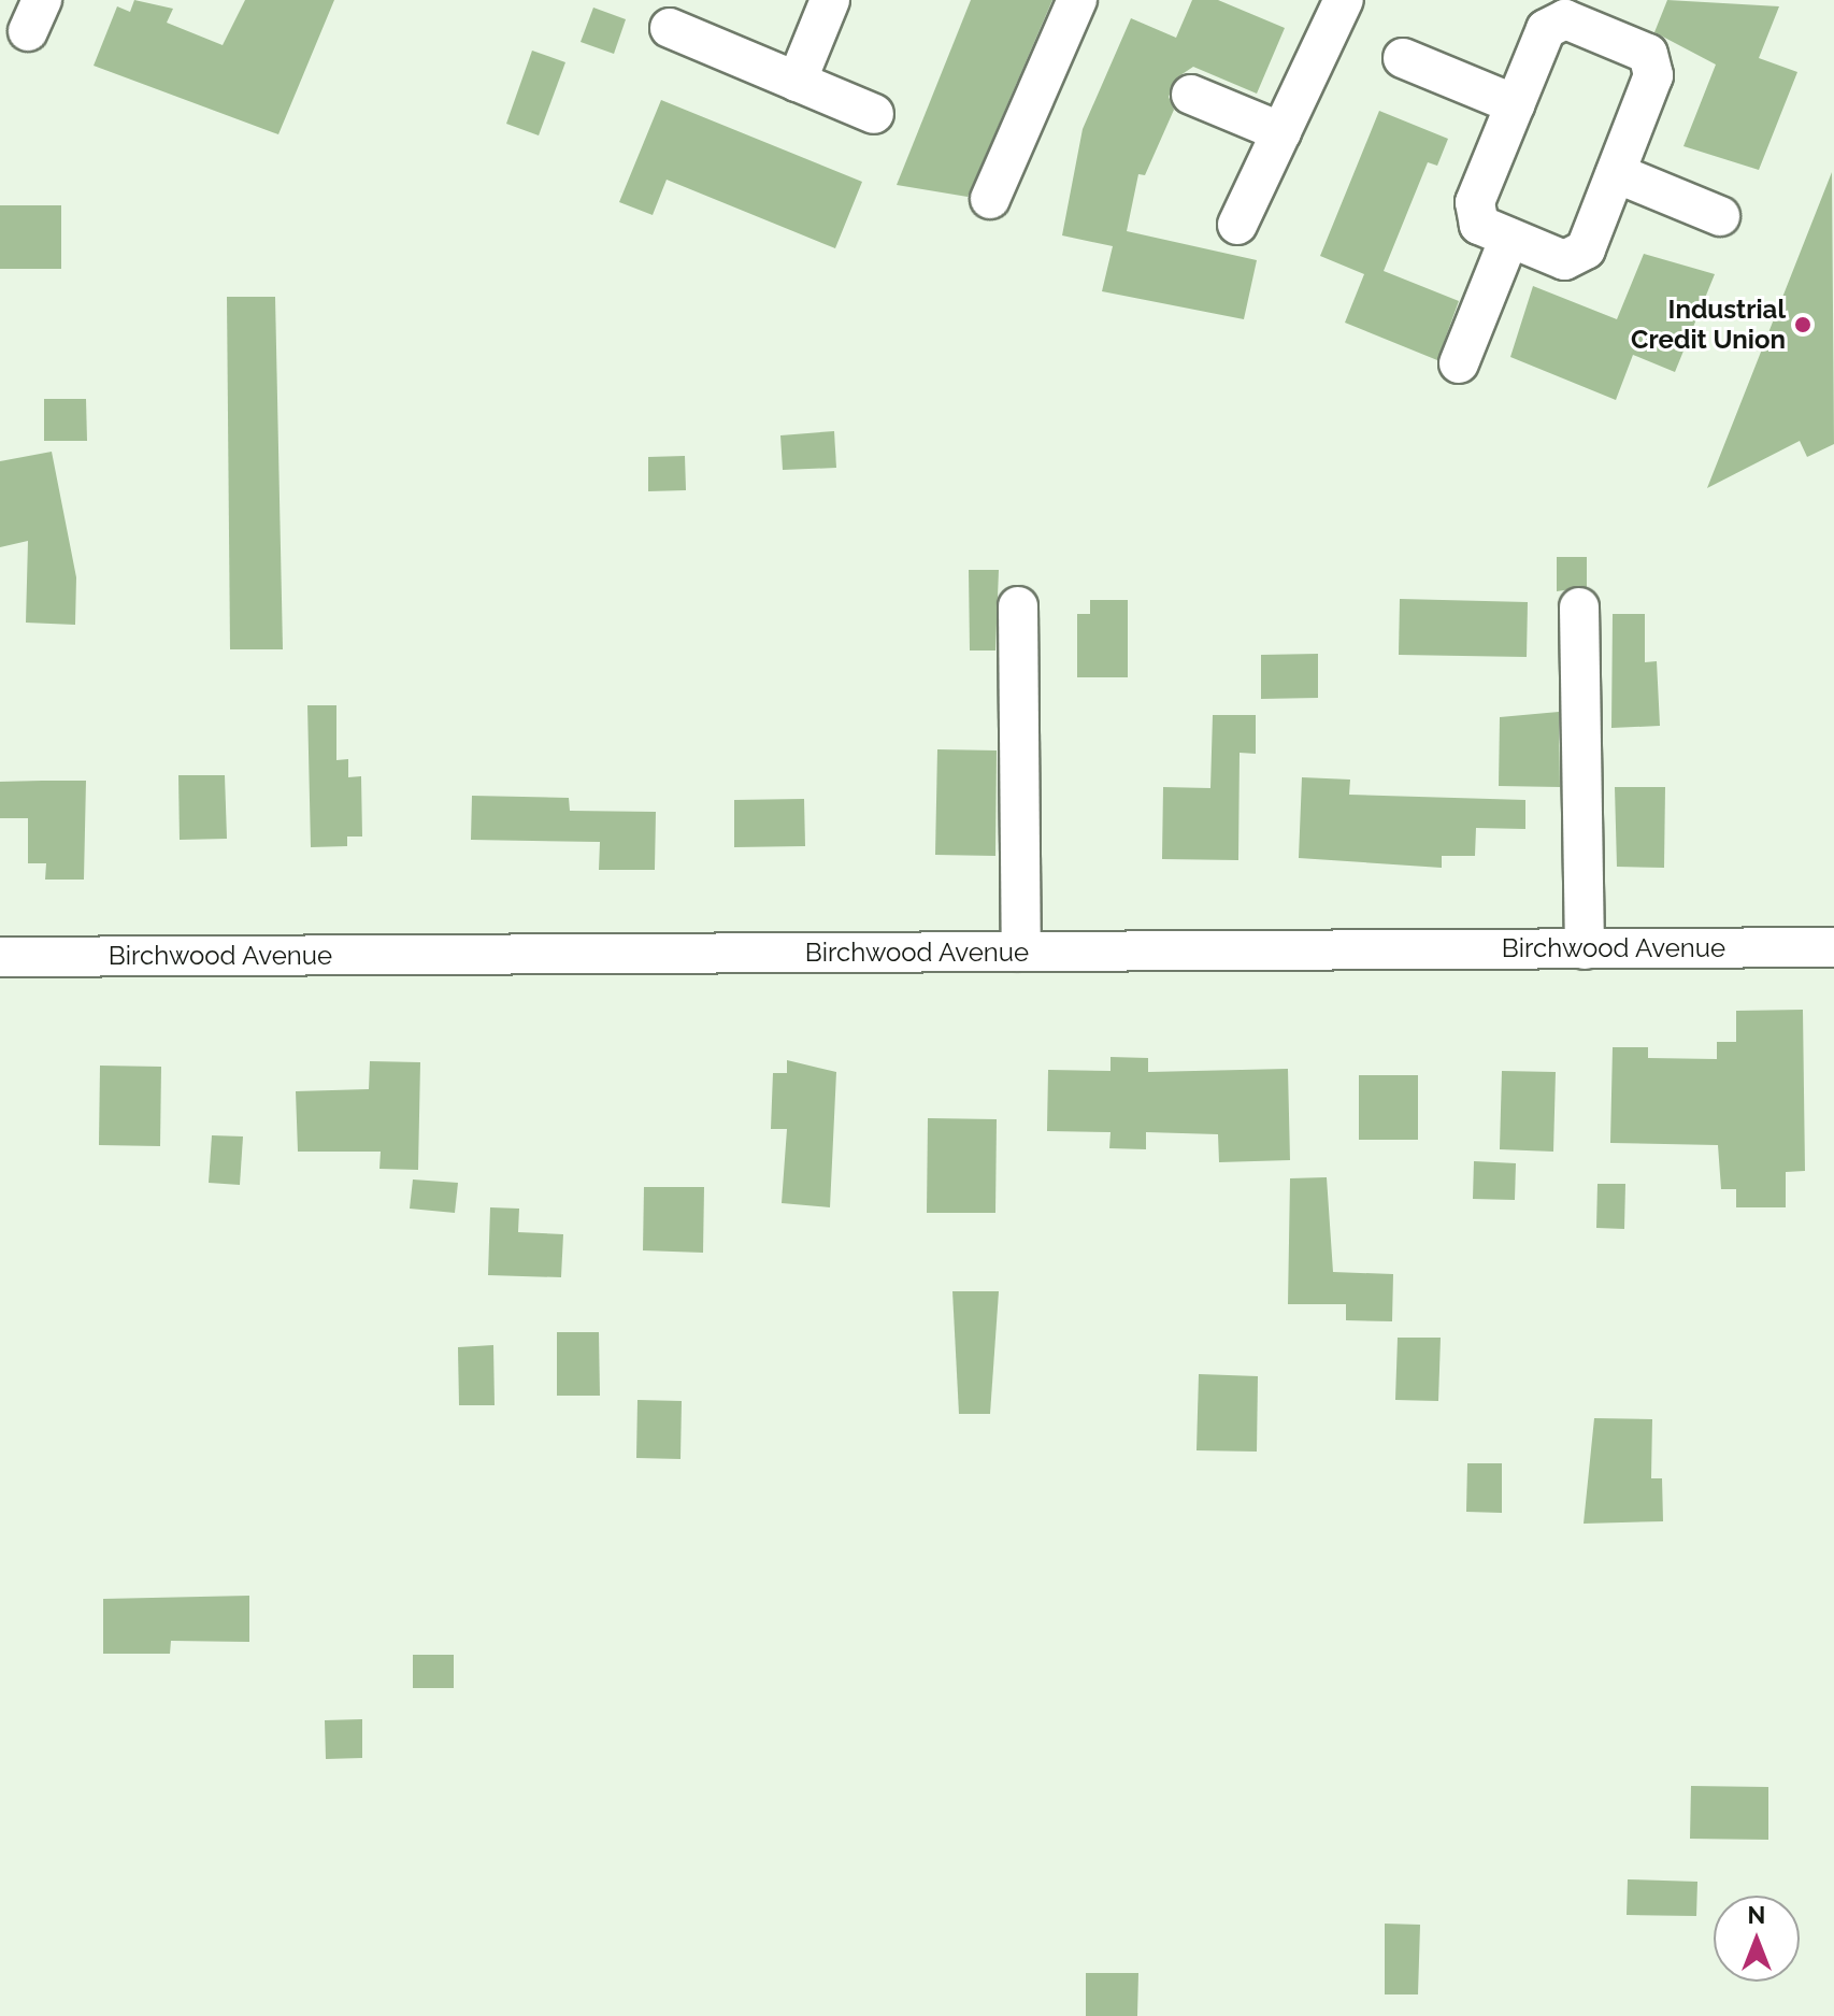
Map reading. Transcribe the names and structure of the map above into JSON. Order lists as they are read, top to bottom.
{
  "streets": {
    "street": ["Birchwood Avenue"]
  },
  "places": ["Industrial Credit Union"],
  "north": "top"
}
